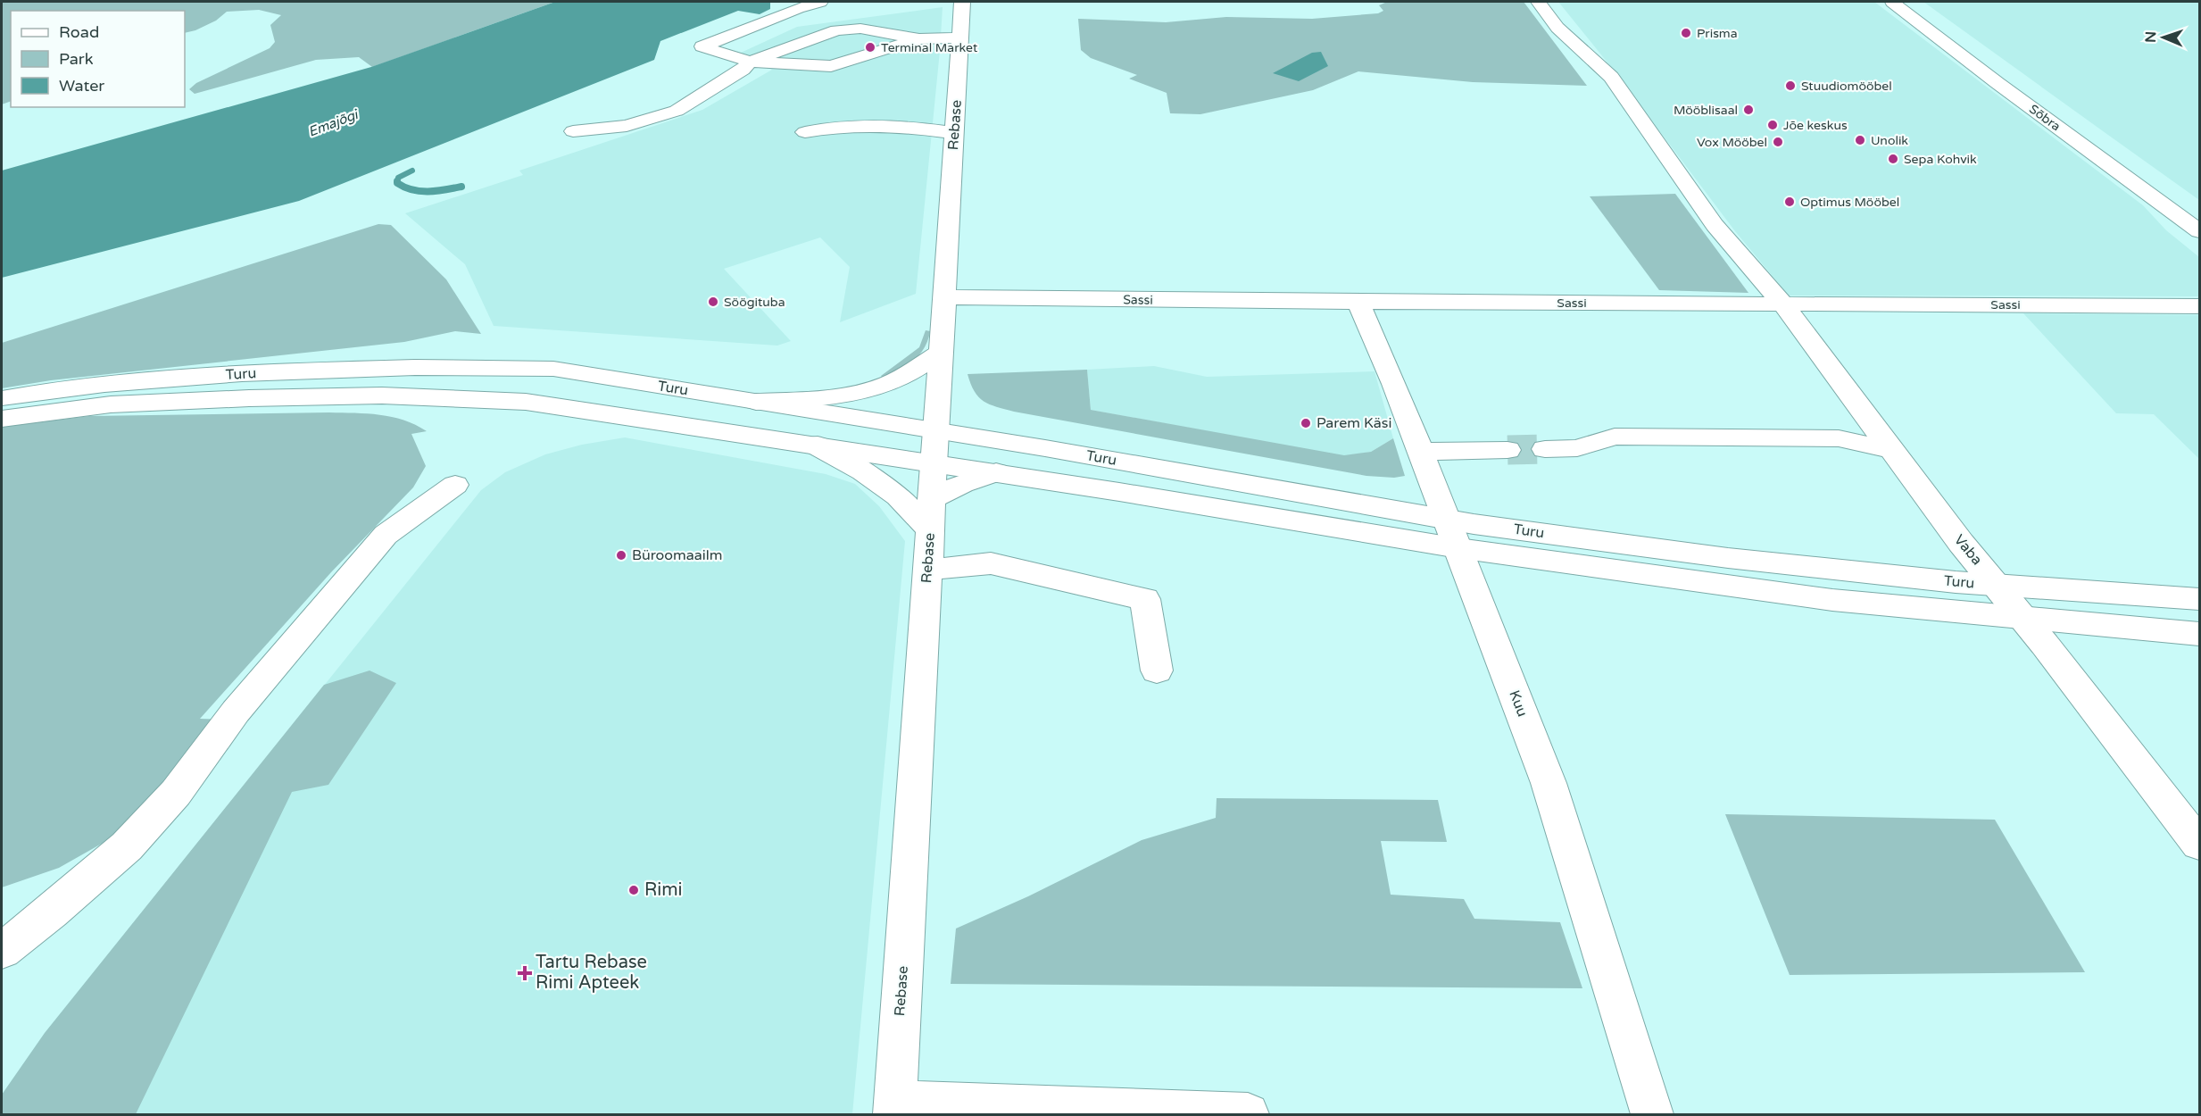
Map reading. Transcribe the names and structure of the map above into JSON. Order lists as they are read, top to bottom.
{
  "streets": {
    "street": [
      "Sõbra",
      "Rebase",
      "Sassi",
      "Turu",
      "Vaba",
      "Kuu"
    ]
  },
  "crossings": [
    ["Rebase", "Sassi"],
    ["Rebase", "Turu"],
    ["Sassi", "Vaba"],
    ["Sassi", "Kuu"],
    ["Turu", "Vaba"],
    ["Turu", "Kuu"]
  ],
  "water": ["Emajõgi"],
  "places": {
    "other": [
      "Prisma",
      "Terminal Market",
      "Stuudiomööbel",
      "Mööblisaal",
      "Jõe keskus",
      "Unolik",
      "Vox Mööbel",
      "Sepa Kohvik",
      "Optimus Mööbel",
      "Söögituba",
      "Parem Käsi",
      "Büroomaailm",
      "Rimi"
    ],
    "health": ["Tartu Rebase Rimi Apteek"]
  },
  "legend": ["Road", "Park", "Water"],
  "north": "left"
}
